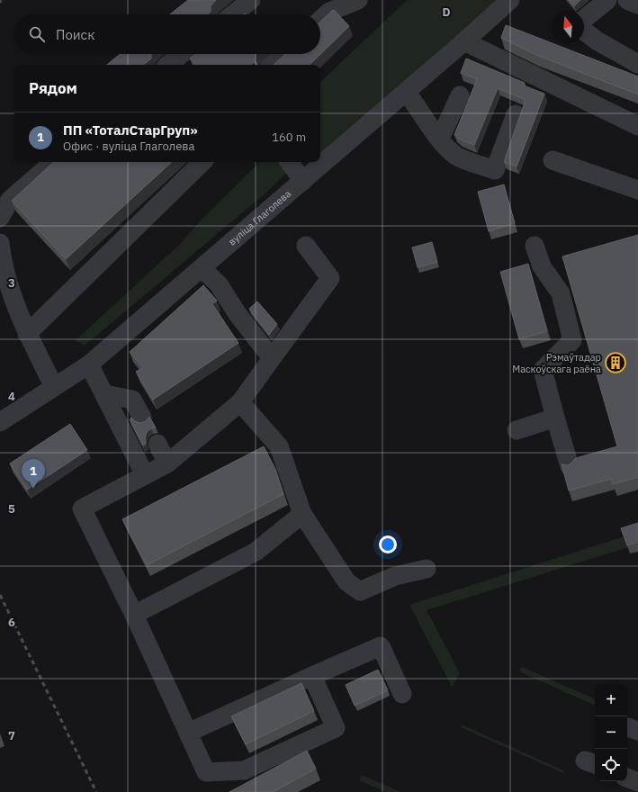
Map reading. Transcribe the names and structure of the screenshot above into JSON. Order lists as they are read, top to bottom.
{
  "streets": {
    "street": ["вуліца Глаголева"]
  },
  "places": {
    "building": ["Рэмаўтадар Маскоўскага раёна"]
  },
  "north": "top",
  "page": {
    "search": "Поиск",
    "heading": "Рядом",
    "list": [
      {
        "mark": "1",
        "name": "ПП «ТоталСтарГруп»",
        "note": "Офис · вуліца Глаголева",
        "value": "160 m"
      }
    ],
    "pins": "1",
    "map_buttons": ["+", "−"]
  },
  "grid": {
    "columns": ["D"],
    "rows": [
      "3",
      "4",
      "5",
      "6",
      "7"
    ]
  }
}
